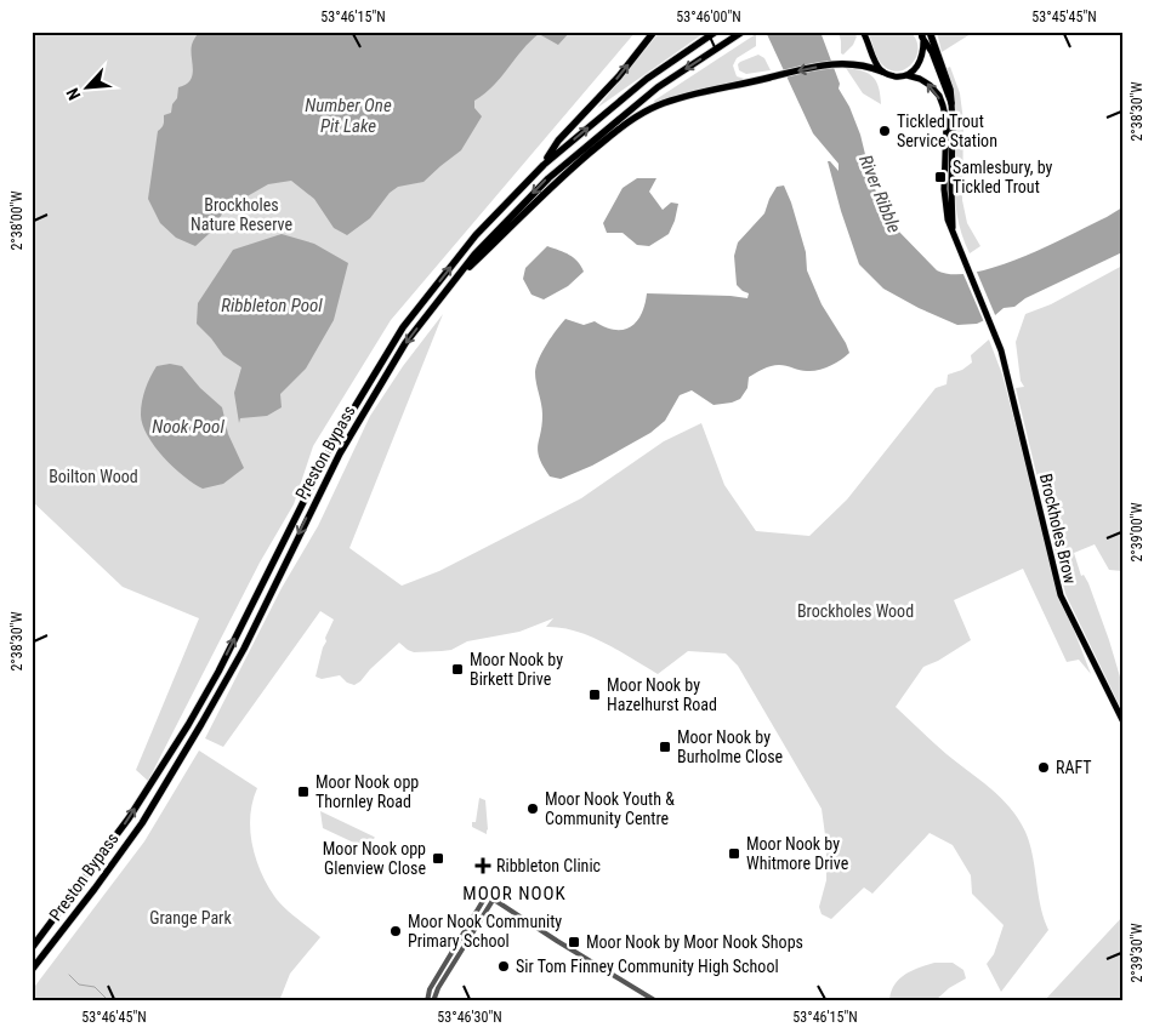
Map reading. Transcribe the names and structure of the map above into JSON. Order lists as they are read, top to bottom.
{
  "streets": {
    "highway": ["Preston Bypass", "Brockholes Brow"]
  },
  "districts": ["MOOR NOOK"],
  "water": [
    "Number One Pit Lake",
    "River Ribble",
    "Ribbleton Pool",
    "Nook Pool"
  ],
  "parks": [
    "Brockholes Nature Reserve",
    "Boilton Wood",
    "Brockholes Wood",
    "Grange Park"
  ],
  "places": {
    "other": [
      "Tickled Trout Service Station",
      "RAFT",
      "Moor Nook Youth & Community Centre",
      "Moor Nook Community Primary School",
      "Sir Tom Finney Community High School"
    ],
    "transit": [
      "Samlesbury, by Tickled Trout",
      "Moor Nook by Birkett Drive",
      "Moor Nook by Hazelhurst Road",
      "Moor Nook by Burholme Close",
      "Moor Nook opp Thornley Road",
      "Moor Nook by Whitmore Drive",
      "Moor Nook opp Glenview Close",
      "Moor Nook by Moor Nook Shops"
    ],
    "health": ["Ribbleton Clinic"]
  },
  "north": "bottom left",
  "coordinates": [
    "53°46'15\"N",
    "53°46'00\"N",
    "53°45'45\"N",
    "2°38'30\"W",
    "2°38'00\"W",
    "2°39'00\"W",
    "2°39'30\"W",
    "53°46'45\"N",
    "53°46'30\"N"
  ]
}
